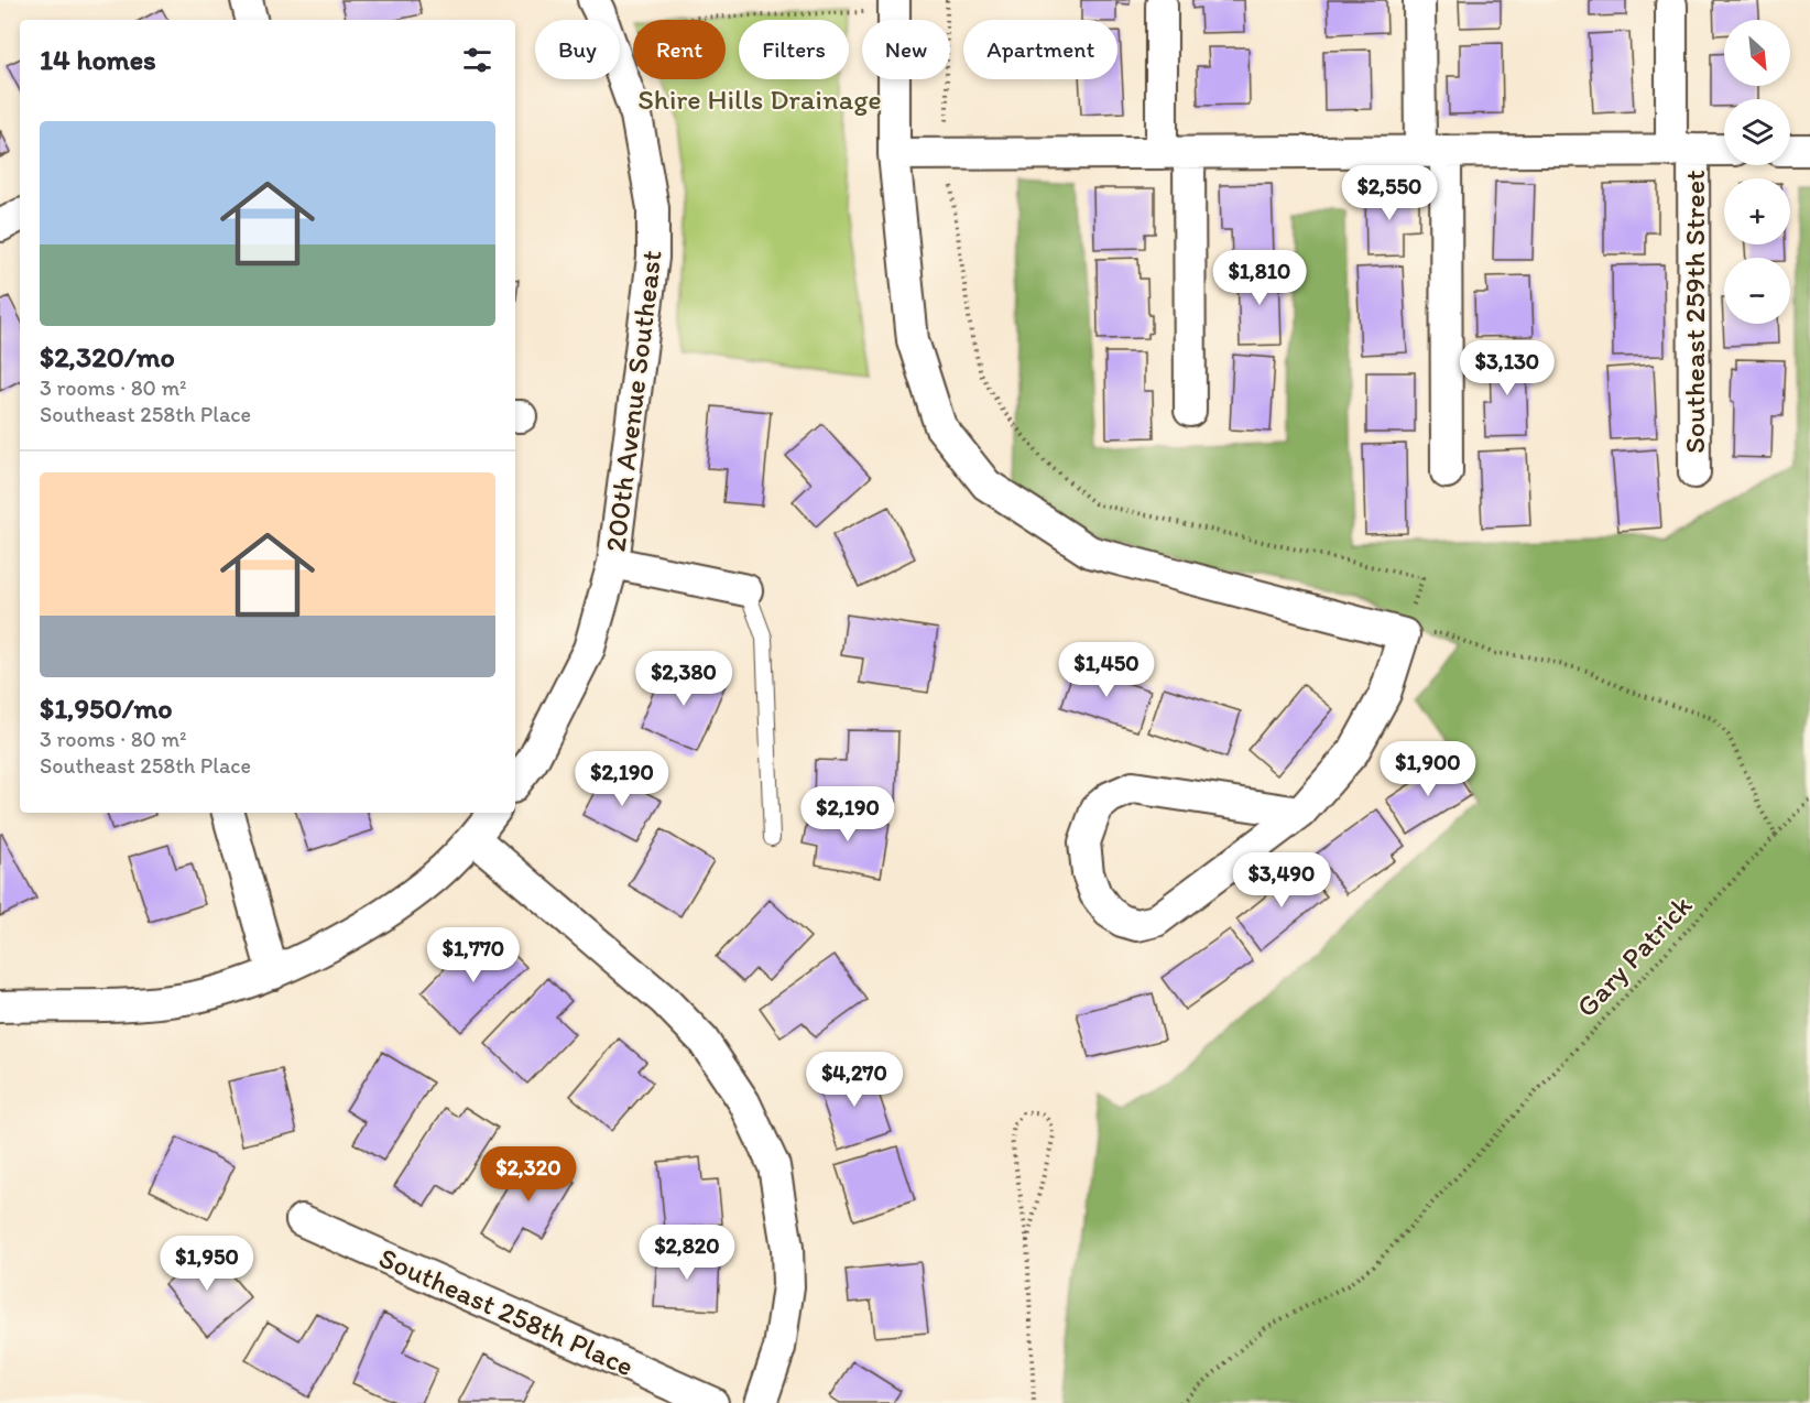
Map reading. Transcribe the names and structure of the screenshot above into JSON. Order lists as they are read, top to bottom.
{
  "streets": {
    "street": ["Southeast 259th Street", "200th Avenue Southeast", "Southeast 258th Place"],
    "path": ["Gary Patrick"]
  },
  "parks": ["Shire Hills Drainage"],
  "north": "bottom right",
  "page": {
    "map_buttons": ["+", "−"],
    "chip": [
      "Buy",
      "Rent",
      "Filters",
      "New",
      "Apartment"
    ],
    "heading": "14 homes",
    "list": [
      {
        "name": "$2,320/mo",
        "note": "3 rooms · 80 m² · Southeast 258th Place"
      },
      {
        "name": "$1,950/mo",
        "note": "3 rooms · 80 m² · Southeast 258th Place"
      }
    ],
    "price": [
      "$2,550",
      "$1,810",
      "$3,130",
      "$1,450",
      "$2,380",
      "$1,900",
      "$2,190",
      "$2,190",
      "$3,490",
      "$1,770",
      "$4,270",
      "$2,320",
      "$2,820",
      "$1,950"
    ]
  }
}
